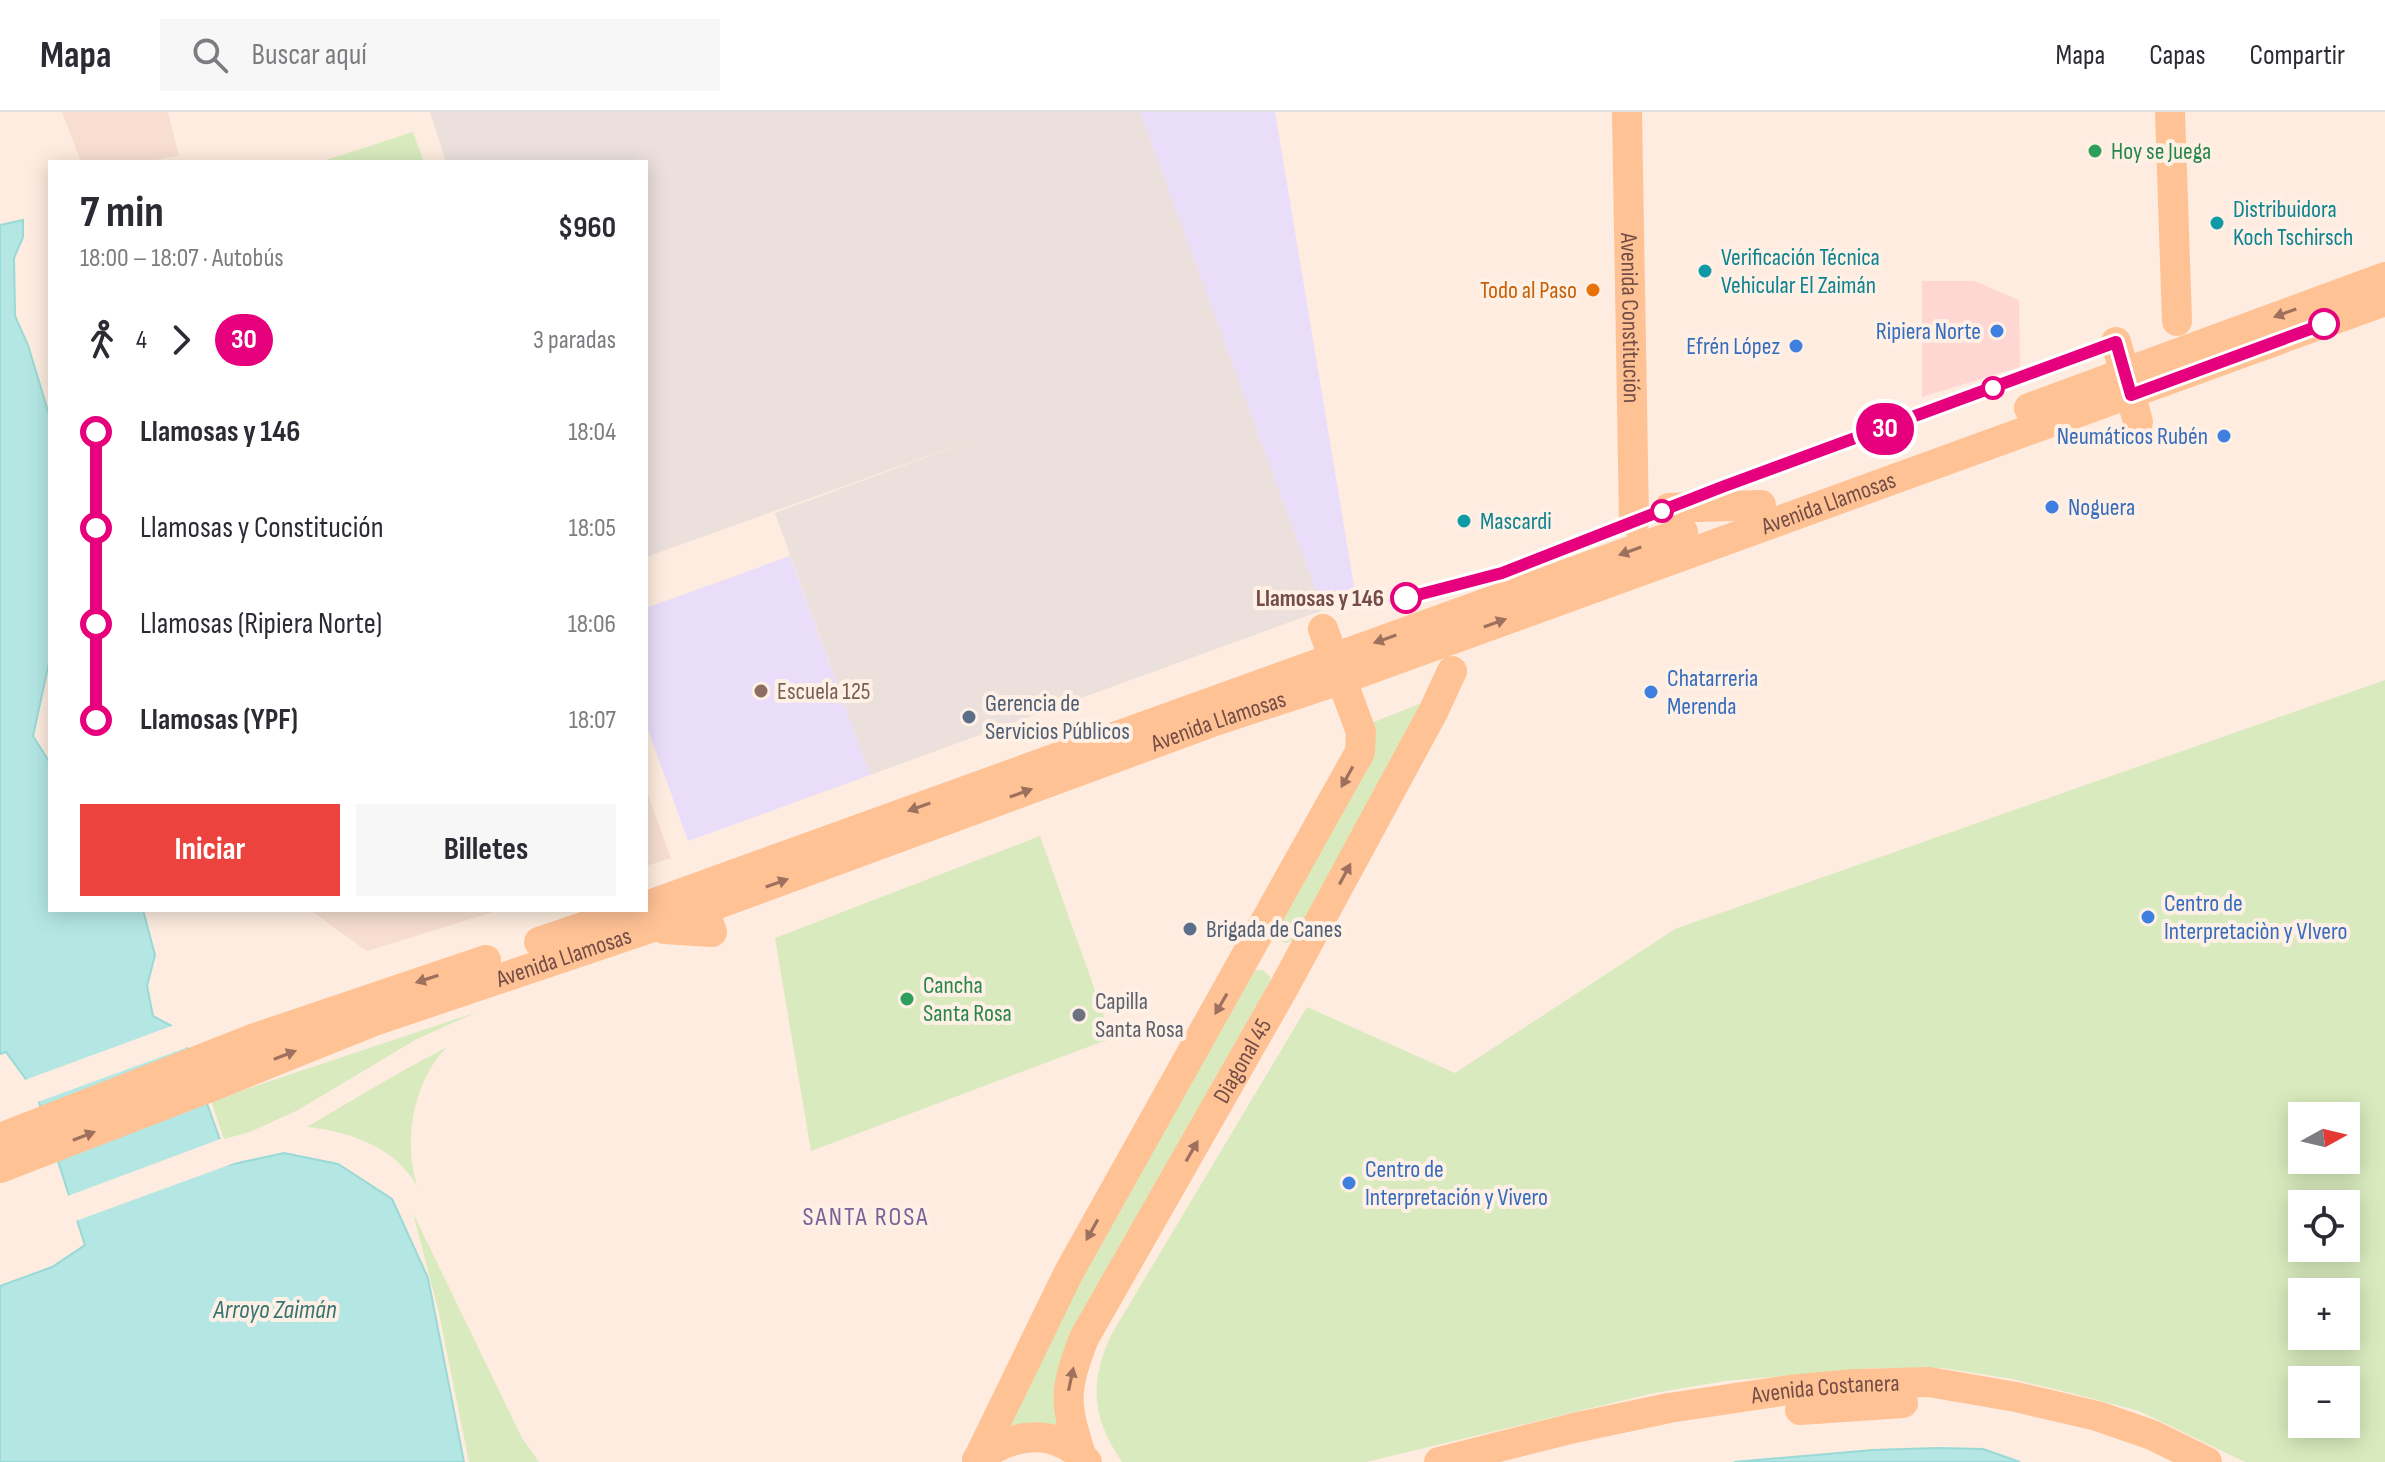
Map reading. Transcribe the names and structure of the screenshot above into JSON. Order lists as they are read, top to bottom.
{
  "streets": {
    "main road": [
      "Avenida Constitución",
      "Avenida Llamosas",
      "Diagonal 45",
      "Avenida Costanera"
    ]
  },
  "crossings": [
    ["Avenida Llamosas", "Diagonal 45"]
  ],
  "districts": ["SANTA ROSA"],
  "water": ["Arroyo Zaimán"],
  "places": [
    "Hoy se Juega",
    "Distribuidora Koch Tschirsch",
    "Verificación Técnica Vehicular El Zaimán",
    "Todo al Paso",
    "Ripiera Norte",
    "Efrén López",
    "Neumáticos Rubén",
    "Noguera",
    "Mascardi",
    "Llamosas y 146",
    "Escuela 125",
    "Chatarreria Merenda",
    "Gerencia de Servicios Públicos",
    "Centro de Interpretaciòn y VIvero",
    "Brigada de Canes",
    "Cancha Santa Rosa",
    "Capilla Santa Rosa",
    "Centro de Interpretación y Vivero"
  ],
  "lines": ["bus line 30"],
  "north": "right",
  "page": {
    "header": "Mapa",
    "search": "Buscar aquí",
    "nav": ["Mapa", "Capas", "Compartir"],
    "on_map": "30",
    "heading": ["7 min", "18:00 – 18:07 · Autobús", "$960"],
    "legs": ["4", "30", "3 paradas"],
    "list": [
      {
        "name": "Llamosas y 146",
        "value": "18:04"
      },
      {
        "name": "Llamosas y Constitución",
        "value": "18:05"
      },
      {
        "name": "Llamosas (Ripiera Norte)",
        "value": "18:06"
      },
      {
        "name": "Llamosas (YPF)",
        "value": "18:07"
      }
    ],
    "buttons": ["Iniciar", "Billetes"],
    "map_buttons": ["+", "−"]
  }
}
